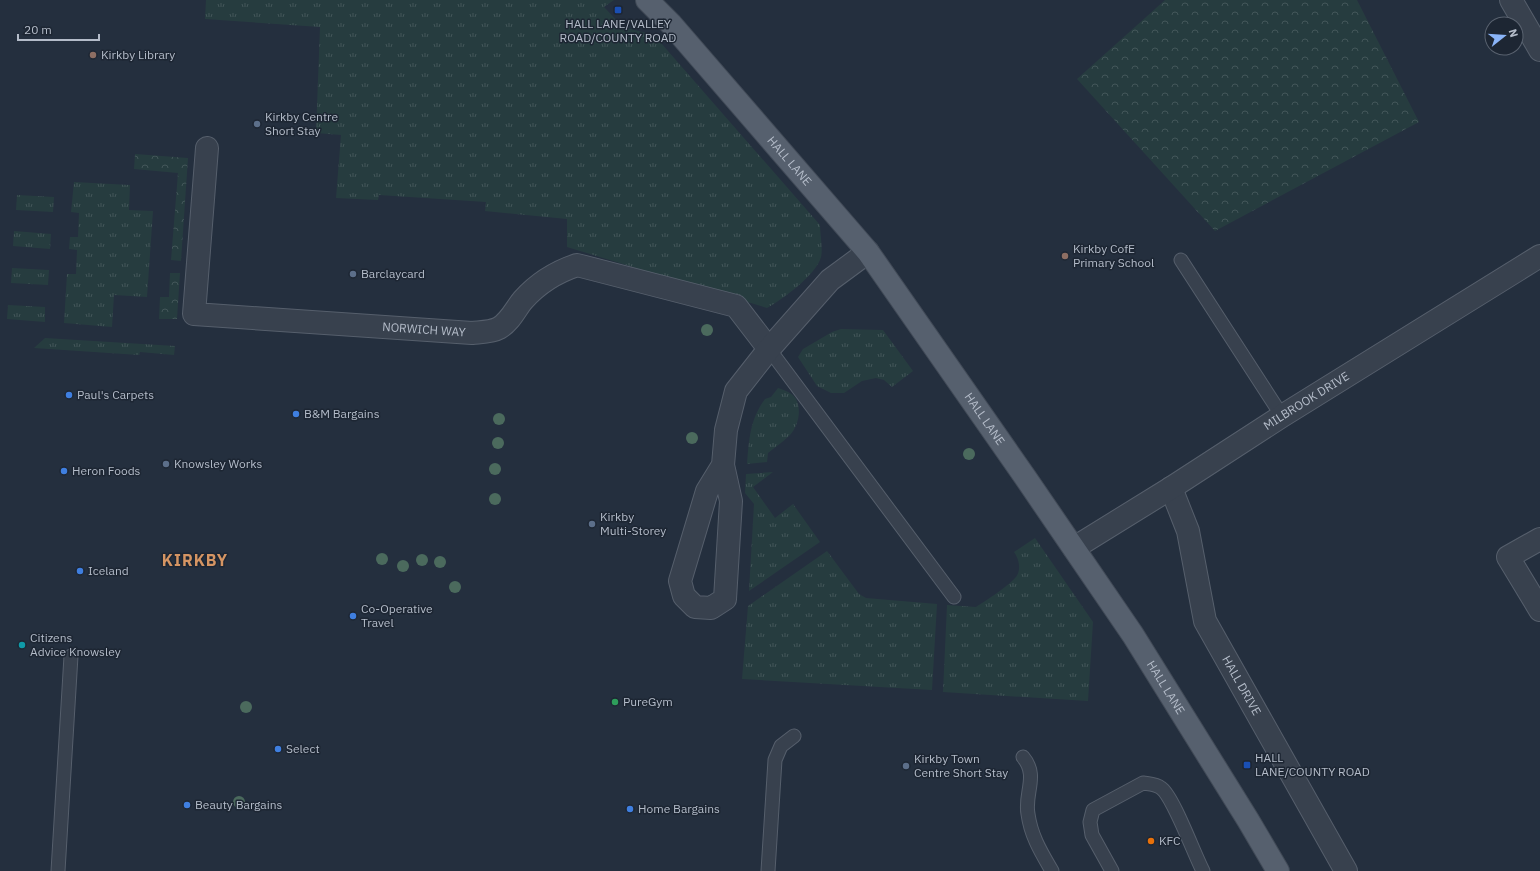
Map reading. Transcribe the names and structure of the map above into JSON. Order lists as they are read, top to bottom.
{
  "streets": {
    "main road": ["HALL LANE"],
    "street": ["NORWICH WAY", "MILBROOK DRIVE", "HALL DRIVE"]
  },
  "crossings": [
    ["HALL LANE", "MILBROOK DRIVE"],
    ["MILBROOK DRIVE", "HALL DRIVE"]
  ],
  "districts": ["KIRKBY"],
  "places": {
    "transit": ["HALL LANE/VALLEY ROAD/COUNTY ROAD", "HALL LANE/COUNTY ROAD"],
    "other": [
      "Kirkby Library",
      "Kirkby Centre Short Stay",
      "Kirkby CofE Primary School",
      "Barclaycard",
      "Paul's Carpets",
      "B&M Bargains",
      "Knowsley Works",
      "Heron Foods",
      "Kirkby Multi-Storey",
      "Iceland",
      "Co-Operative Travel",
      "Citizens Advice Knowsley",
      "PureGym",
      "Select",
      "Kirkby Town Centre Short Stay",
      "Beauty Bargains",
      "Home Bargains",
      "KFC"
    ]
  },
  "scale_bar": "20 m",
  "north": "right"
}
